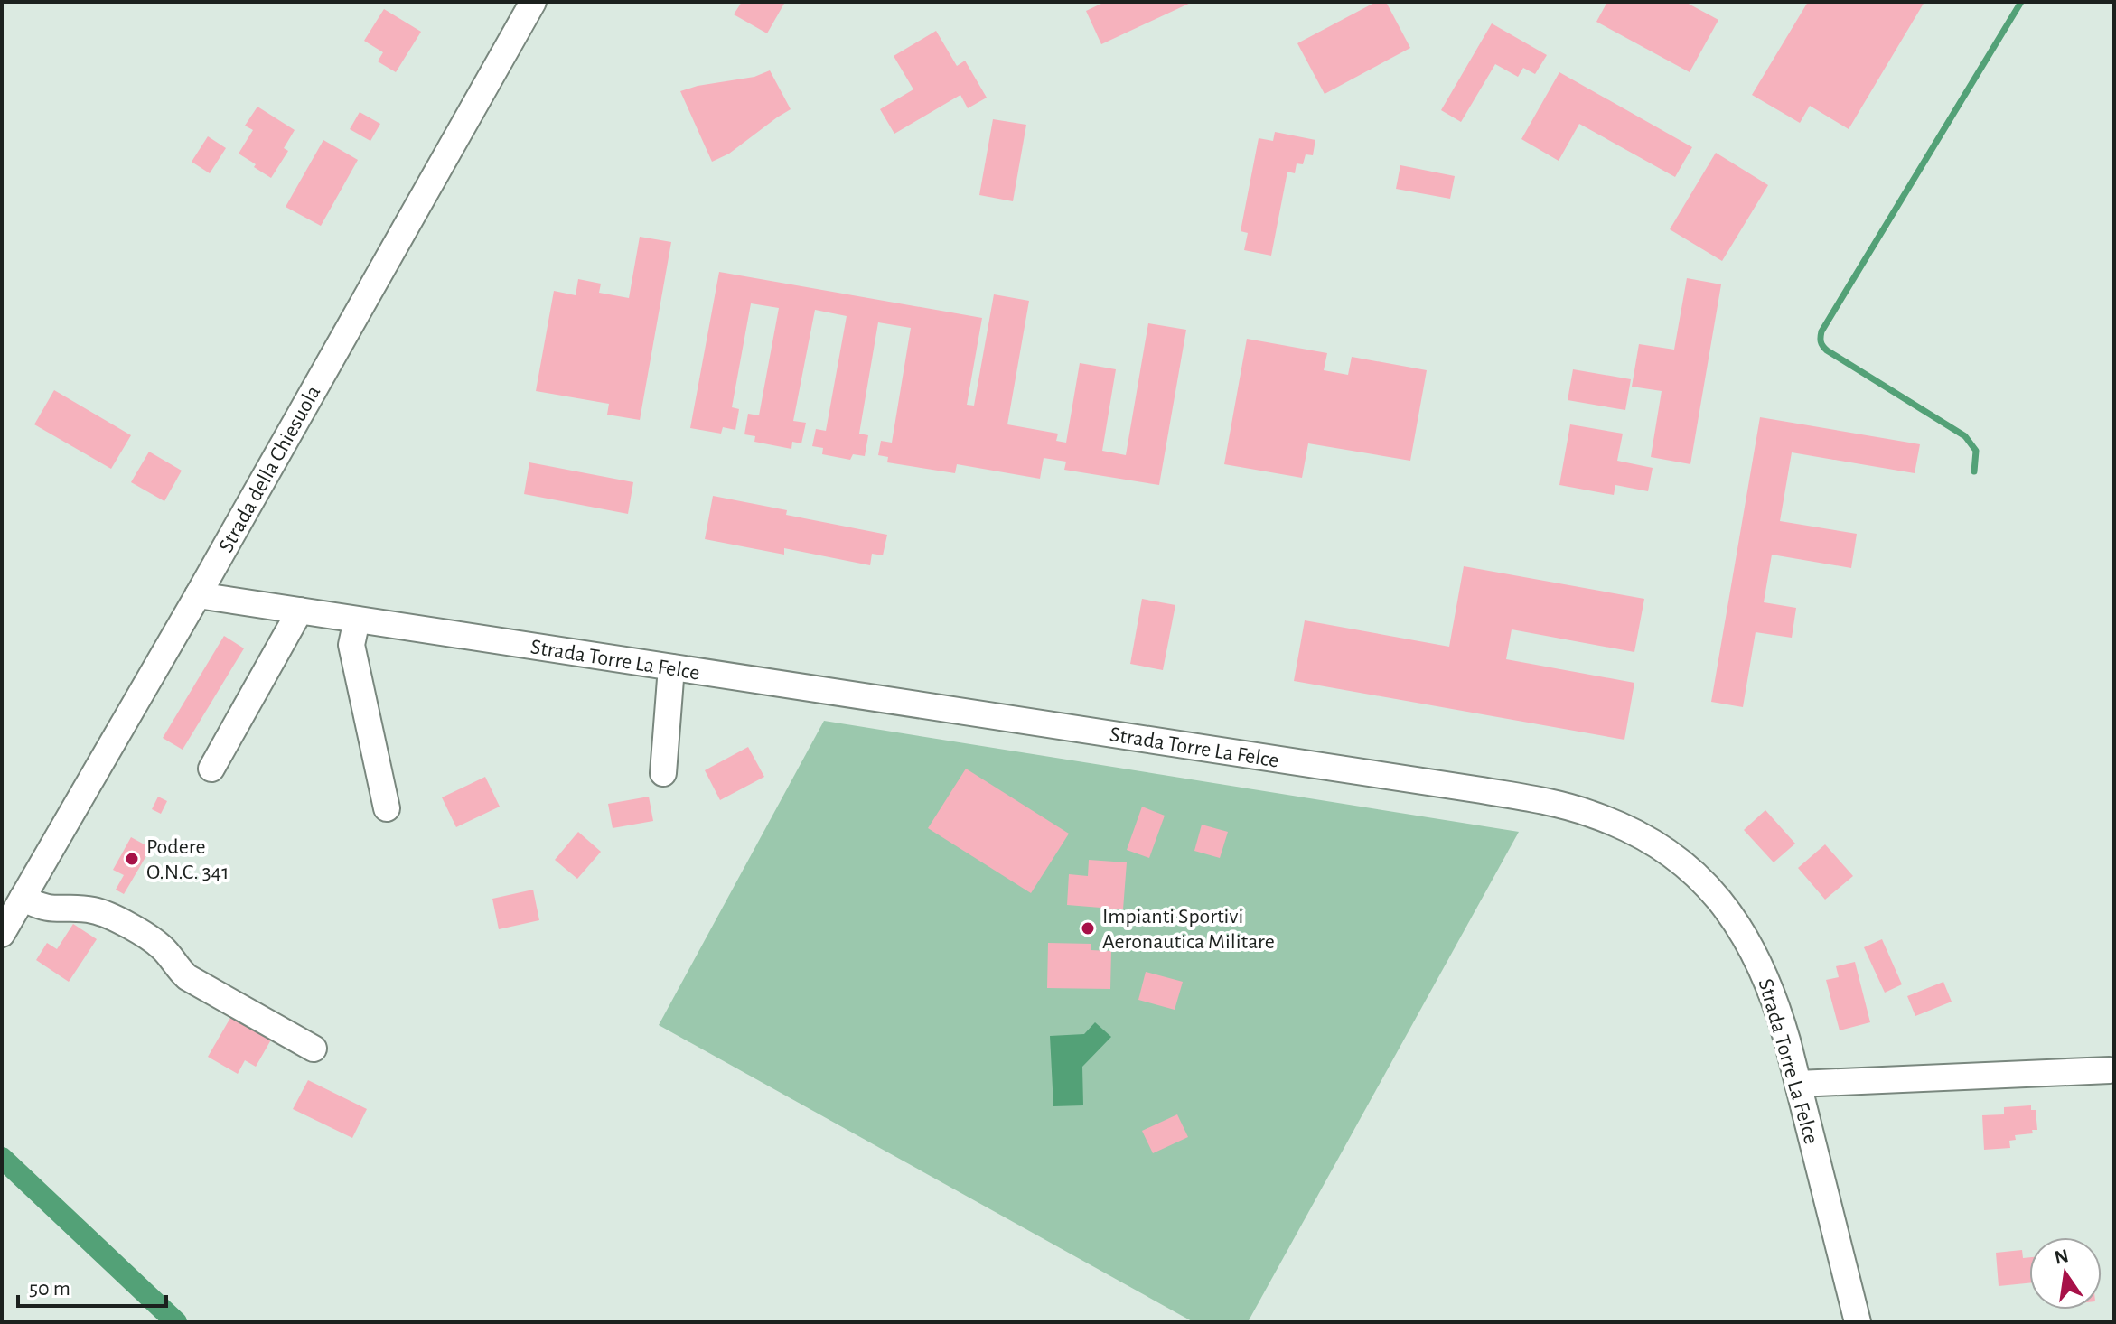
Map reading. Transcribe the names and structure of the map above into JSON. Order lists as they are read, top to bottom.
{
  "streets": {
    "street": ["Strada della Chiesuola", "Strada Torre La Felce"]
  },
  "crossings": [
    ["Strada della Chiesuola", "Strada Torre La Felce"]
  ],
  "places": ["Podere O.N.C. 341", "Impianti Sportivi Aeronautica Militare"],
  "scale_bar": "50 m",
  "north": "top"
}
